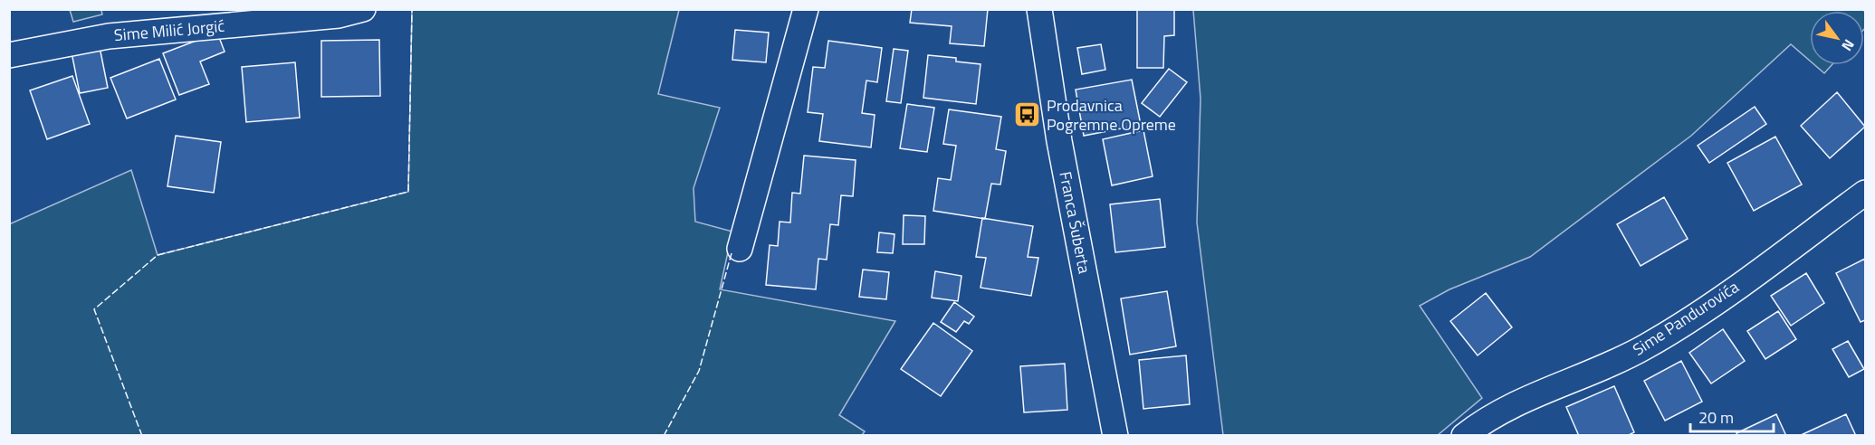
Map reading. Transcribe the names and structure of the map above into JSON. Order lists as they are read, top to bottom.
{
  "streets": {
    "street": ["Sime Milić Jorgić", "Franca Šuberta", "Sime Pandurovića"]
  },
  "places": {
    "bus stop": ["Prodavnica Pogremne Opreme"]
  },
  "scale_bar": "20 m",
  "north": "bottom right"
}
